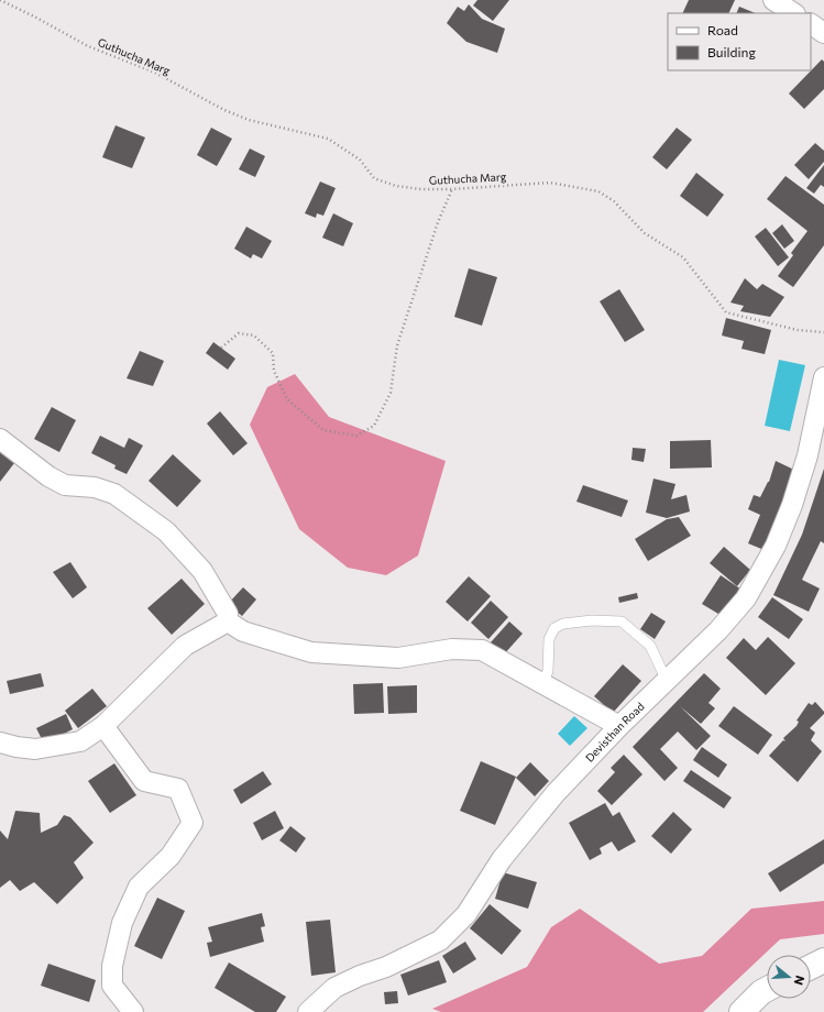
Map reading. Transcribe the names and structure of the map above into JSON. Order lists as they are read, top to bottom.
{
  "streets": {
    "street": ["Devisthan Road"],
    "path": ["Guthucha Marg"]
  },
  "legend": ["Road", "Building"],
  "north": "right"
}
